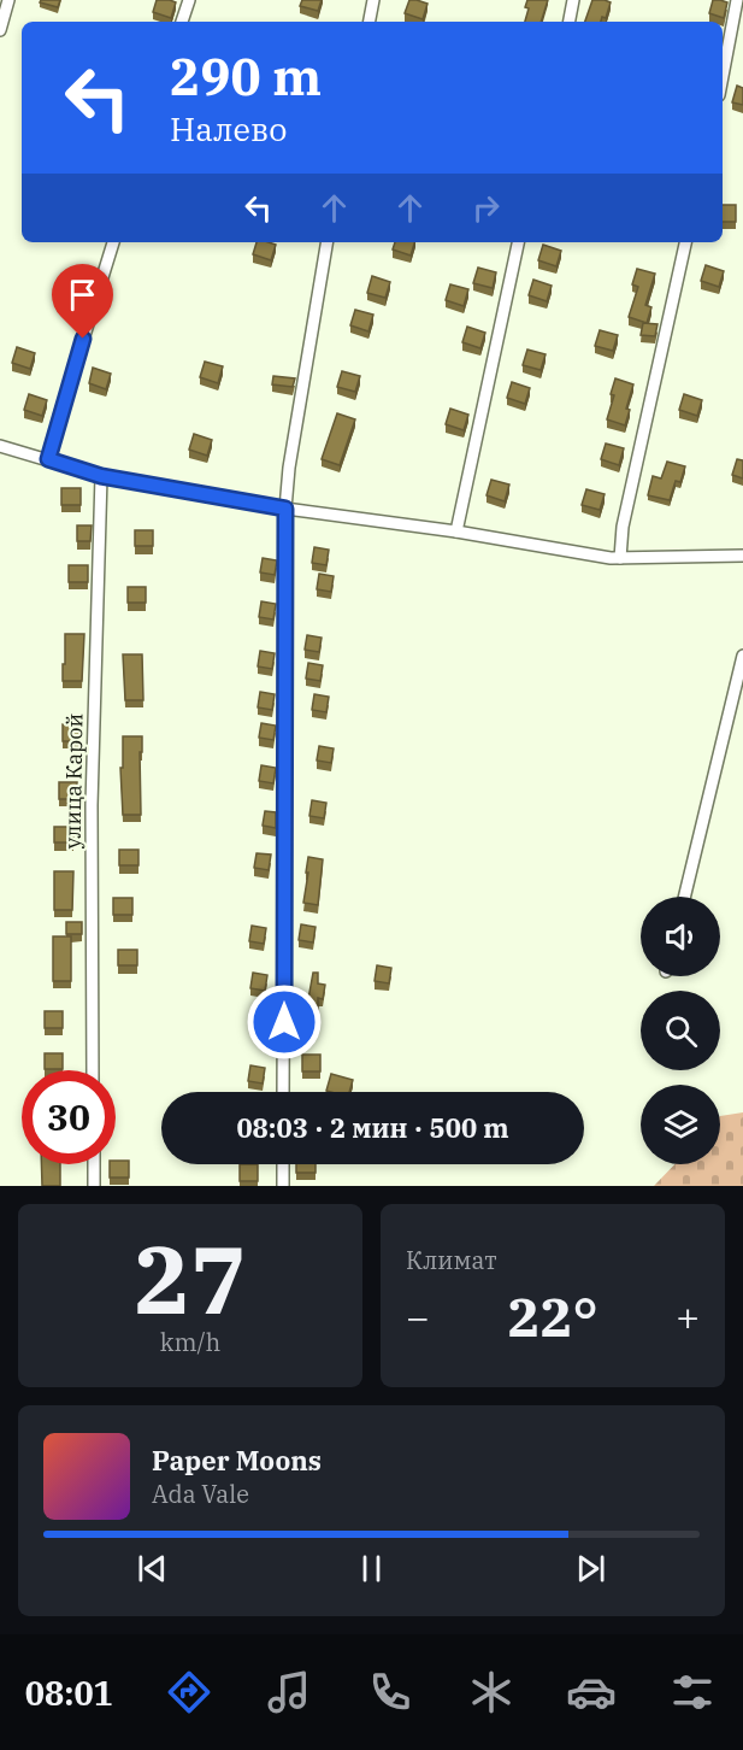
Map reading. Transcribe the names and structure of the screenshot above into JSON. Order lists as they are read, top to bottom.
{
  "streets": {
    "street": ["улица Карой"]
  },
  "page": {
    "turn": ["290 m", "Налево"],
    "limit": "30",
    "trip": "08:03 · 2 мин · 500 m",
    "tile": [
      ["27", "km/h"],
      "Климат"
    ],
    "heat": ["−", "22°", "+"],
    "song": ["Paper Moons", "Ada Vale"],
    "tabs": "08:01"
  }
}
